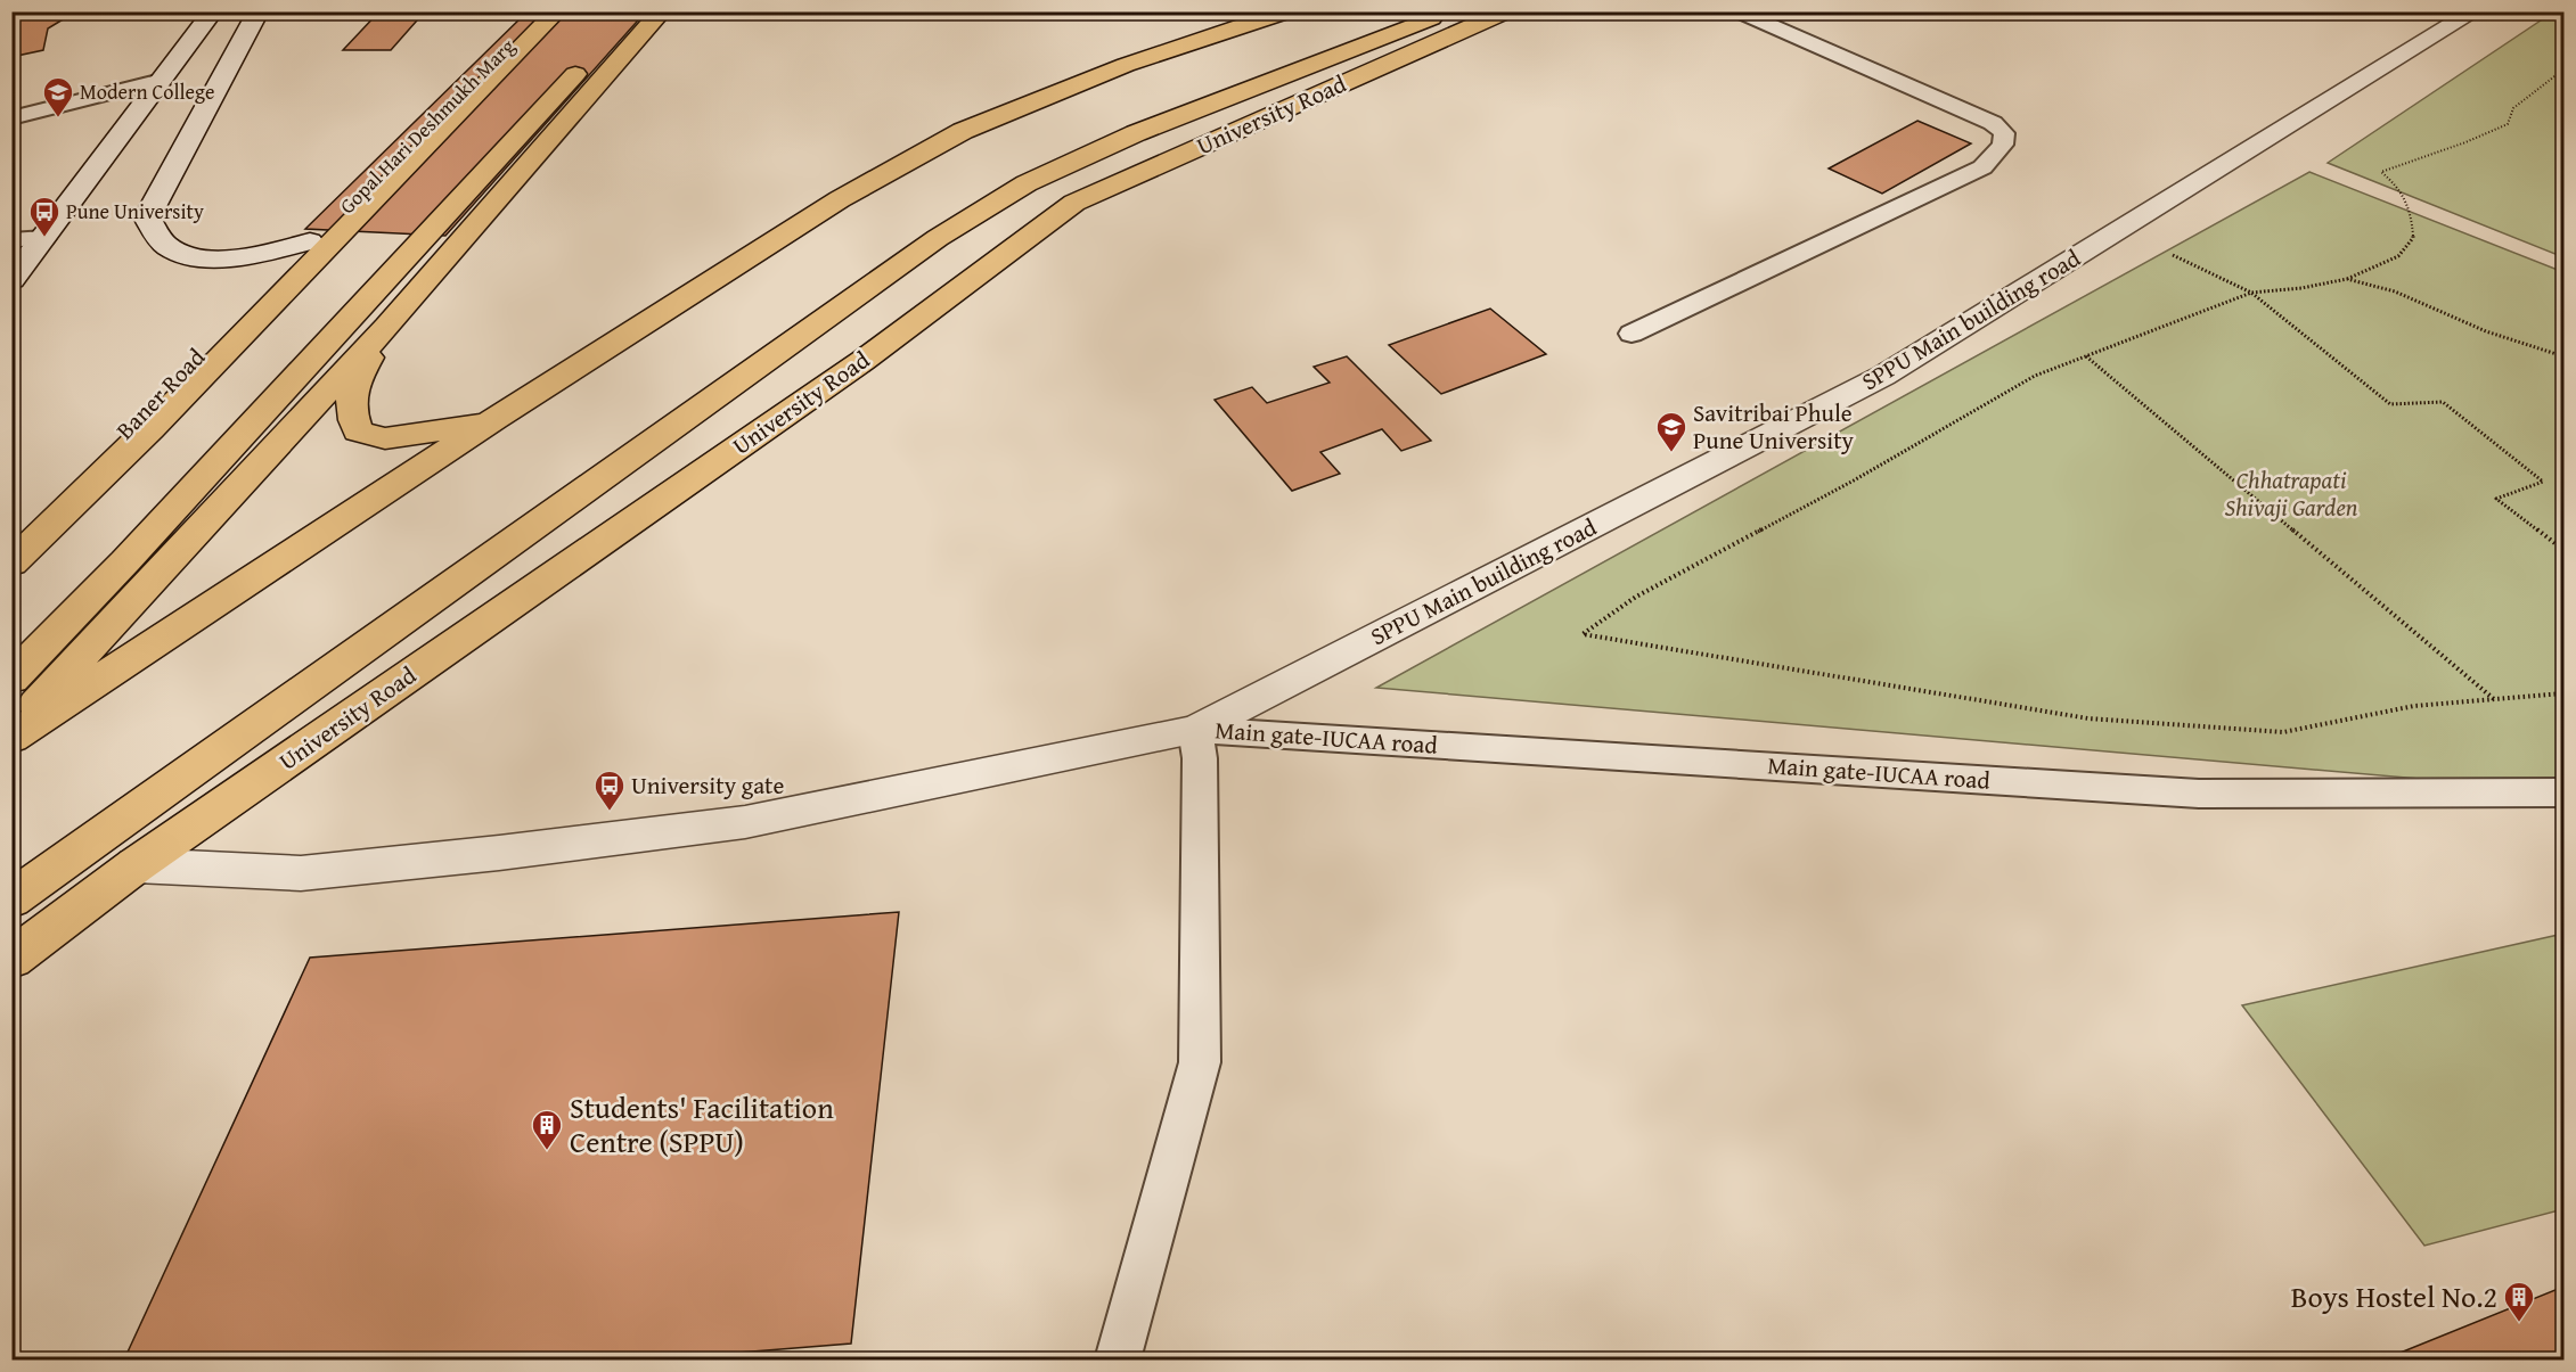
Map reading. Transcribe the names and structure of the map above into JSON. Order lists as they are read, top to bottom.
{
  "streets": {
    "main road": ["University Road", "Gopal Hari Deshmukh Marg", "Baner Road"],
    "street": ["SPPU Main building road"],
    "lane": ["Main gate-IUCAA road"]
  },
  "crossings": [
    ["University Road", "SPPU Main building road"],
    ["Gopal Hari Deshmukh Marg", "Baner Road"],
    ["SPPU Main building road", "Main gate-IUCAA road"]
  ],
  "parks": ["Chhatrapati Shivaji Garden"],
  "places": {
    "school or university": ["Modern College", "Savitribai Phule Pune University"],
    "bus stop": ["Pune University", "University gate"],
    "building": ["Students' Facilitation Centre (SPPU)", "Boys Hostel No.2"]
  }
}
